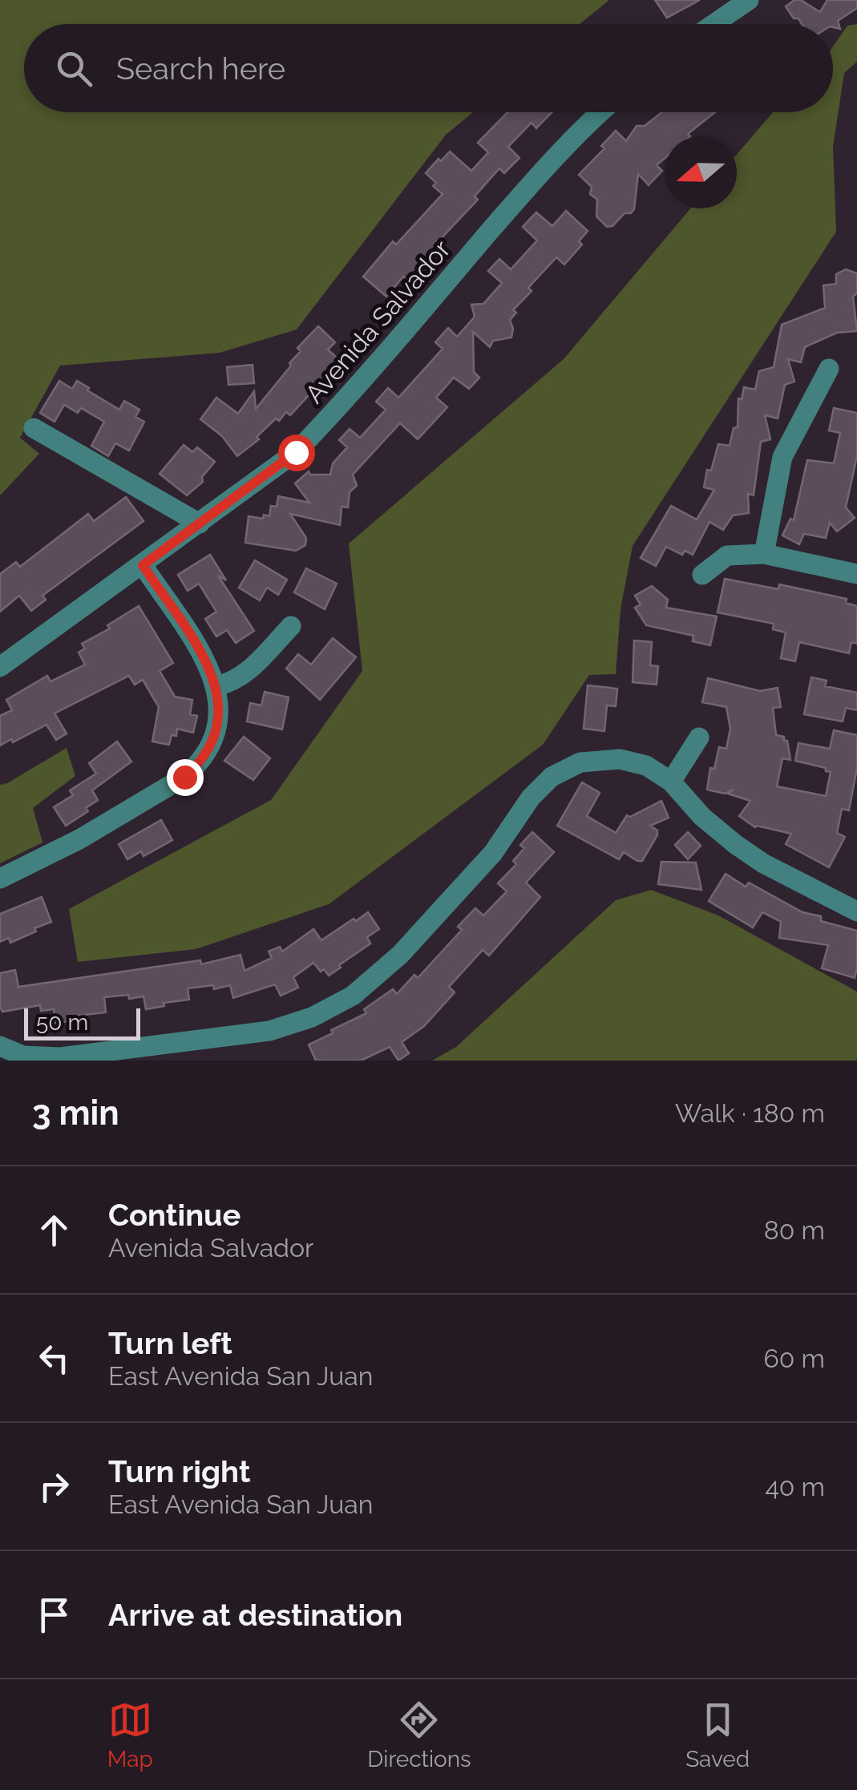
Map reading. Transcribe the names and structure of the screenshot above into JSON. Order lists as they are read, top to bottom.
{
  "streets": {
    "street": ["Avenida Salvador"]
  },
  "scale_bar": "50 m",
  "north": "left",
  "page": {
    "search": "Search here",
    "scale": "50 m",
    "heading": ["3 min", "Walk · 180 m"],
    "list": [
      ["Continue", "Avenida Salvador", "80 m"],
      ["Turn left", "East Avenida San Juan", "60 m"],
      ["Turn right", "East Avenida San Juan", "40 m"],
      "Arrive at destination"
    ],
    "nav": ["Map", "Directions", "Saved"]
  }
}
